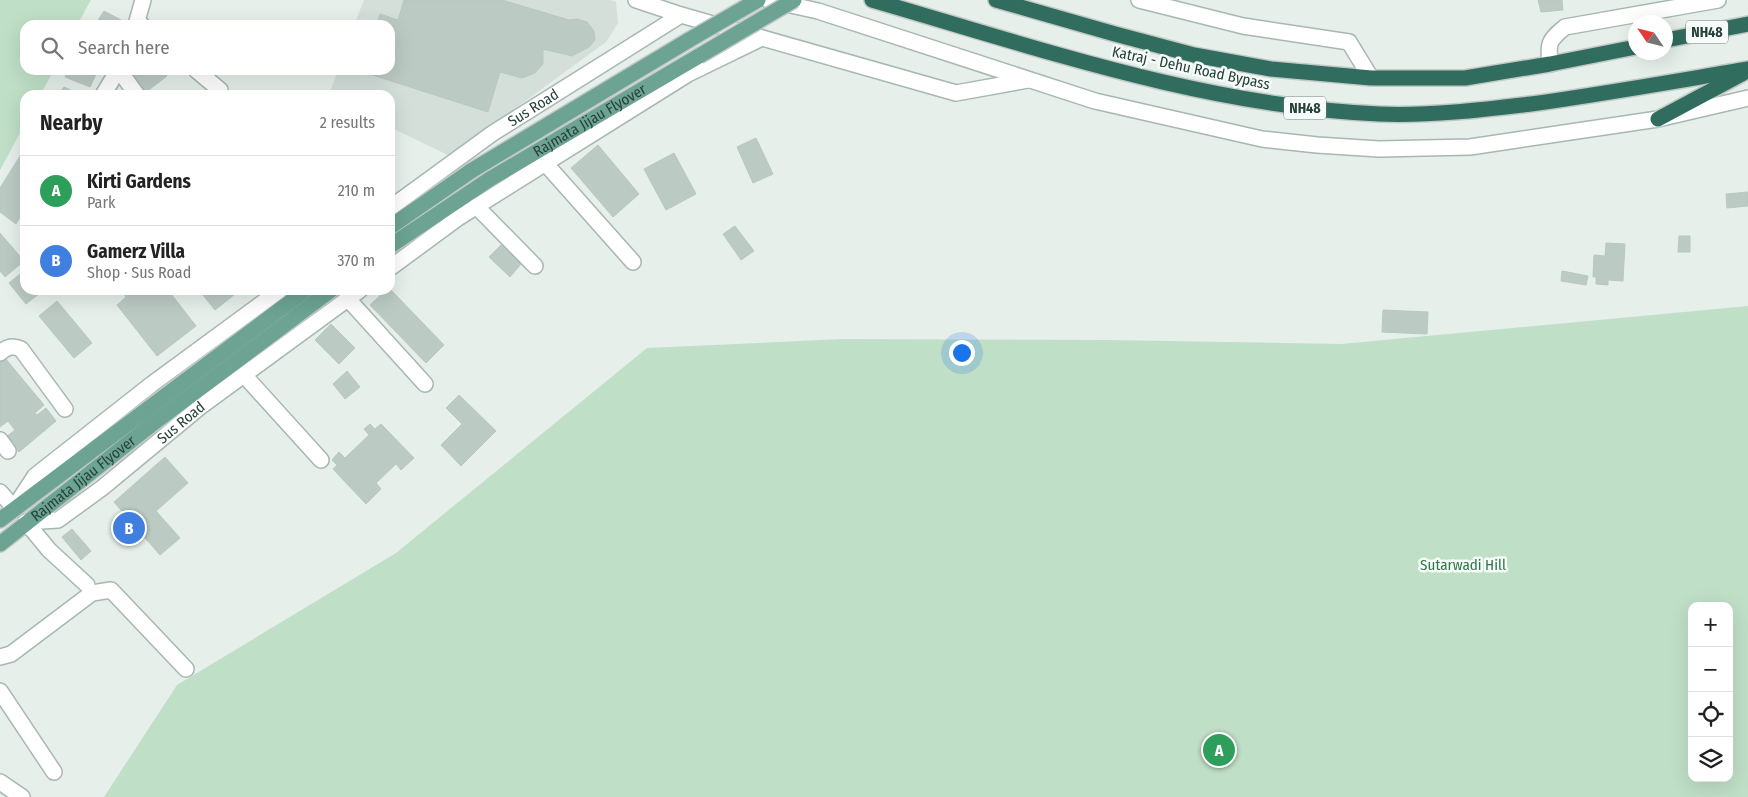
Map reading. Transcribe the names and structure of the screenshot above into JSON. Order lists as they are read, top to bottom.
{
  "streets": {
    "highway": ["NH48", "Katraj - Dehu Road Bypass"],
    "main road": ["Rajmata Jijau Flyover"],
    "street": ["Sus Road"]
  },
  "crossings": [
    ["Sus Road", "Rajmata Jijau Flyover"]
  ],
  "parks": ["Sutarwadi Hill"],
  "north": "top left",
  "page": {
    "search": "Search here",
    "heading": ["Nearby", "2 results"],
    "list": [
      {
        "mark": "A",
        "name": "Kirti Gardens",
        "note": "Park",
        "value": "210 m"
      },
      {
        "mark": "B",
        "name": "Gamerz Villa",
        "note": "Shop · Sus Road",
        "value": "370 m"
      }
    ],
    "pins": ["B", "A"],
    "map_buttons": ["+", "−"]
  }
}
